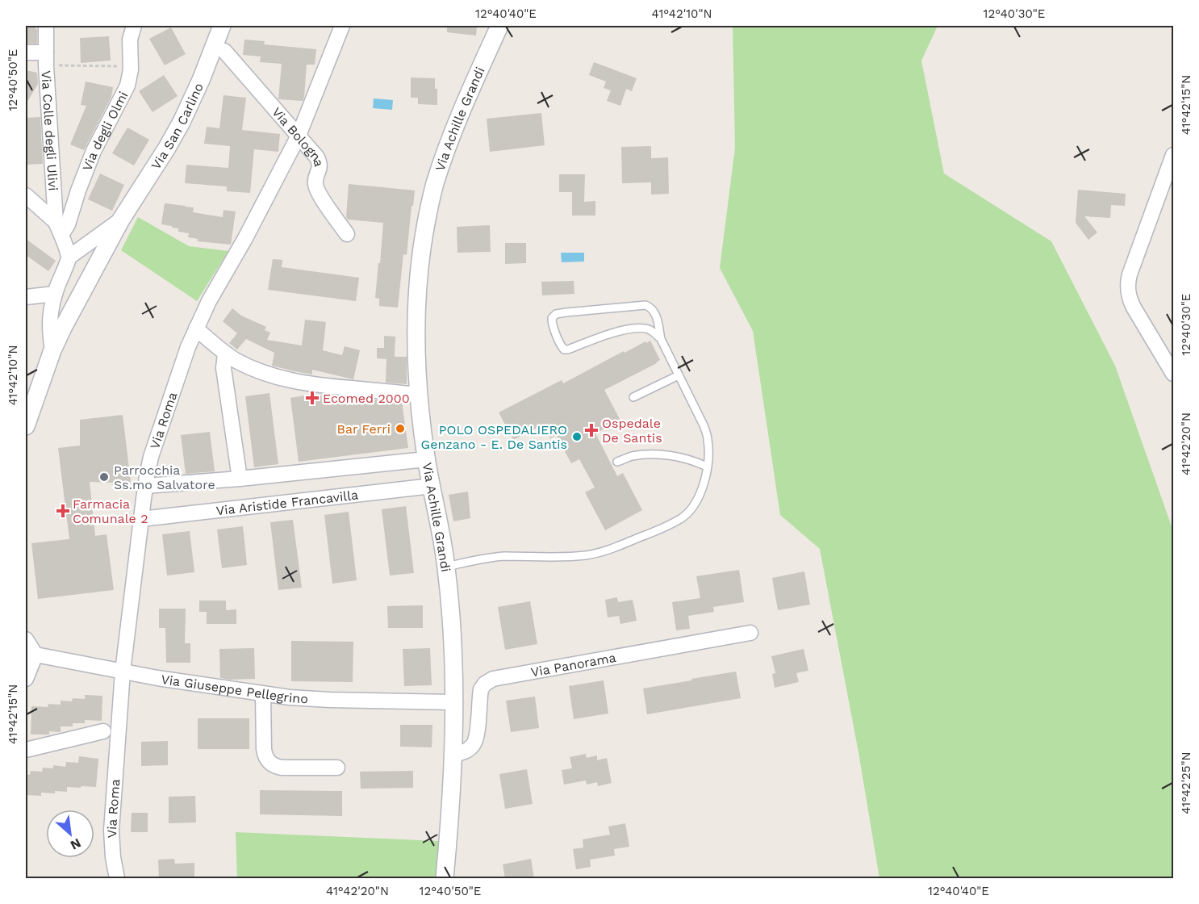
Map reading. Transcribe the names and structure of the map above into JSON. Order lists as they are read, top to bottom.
{
  "streets": {
    "street": [
      "Via Achille Grandi",
      "Via San Carlino",
      "Via Colle degli Ulivi",
      "Via degli Olmi",
      "Via Bologna",
      "Via Roma",
      "Via Aristide Francavilla",
      "Via Panorama",
      "Via Giuseppe Pellegrino"
    ]
  },
  "crossings": [
    ["Via Achille Grandi", "Via Aristide Francavilla"],
    ["Via Achille Grandi", "Via Panorama"],
    ["Via Achille Grandi", "Via Giuseppe Pellegrino"],
    ["Via Colle degli Ulivi", "Via degli Olmi"],
    ["Via Bologna", "Via Roma"],
    ["Via Roma", "Via Aristide Francavilla"],
    ["Via Roma", "Via Giuseppe Pellegrino"]
  ],
  "places": {
    "health": ["Ecomed 2000", "Ospedale De Santis", "Farmacia Comunale 2"],
    "other": ["Bar Ferri", "POLO OSPEDALIERO Genzano - E. De Santis", "Parrocchia Ss.mo Salvatore"]
  },
  "north": "bottom right",
  "coordinates": [
    "12°40'40\"E",
    "41°42'10\"N",
    "12°40'30\"E",
    "12°40'50\"E",
    "41°42'15\"N",
    "41°42'20\"N",
    "41°42'25\"N"
  ]
}
